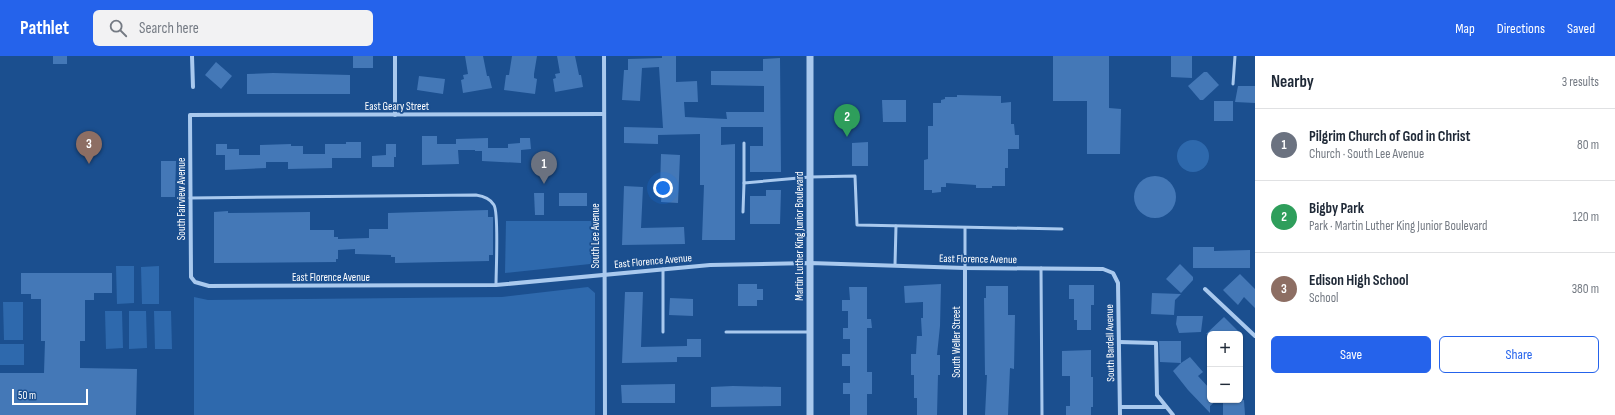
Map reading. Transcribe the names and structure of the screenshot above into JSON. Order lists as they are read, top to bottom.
{
  "streets": {
    "street": [
      "East Geary Street",
      "South Fairview Avenue",
      "South Lee Avenue",
      "Martin Luther King Junior Boulevard",
      "East Florence Avenue",
      "South Weller Street",
      "South Bardell Avenue"
    ]
  },
  "crossings": [
    ["East Geary Street", "South Fairview Avenue"],
    ["East Geary Street", "South Lee Avenue"],
    ["South Fairview Avenue", "East Florence Avenue"],
    ["South Lee Avenue", "East Florence Avenue"],
    ["Martin Luther King Junior Boulevard", "East Florence Avenue"],
    ["East Florence Avenue", "South Weller Street"],
    ["East Florence Avenue", "South Bardell Avenue"]
  ],
  "scale_bar": "50 m",
  "page": {
    "header": "Pathlet",
    "search": "Search here",
    "nav": ["Map", "Directions", "Saved"],
    "heading": ["Nearby", "3 results"],
    "pins": ["2", "3", "1"],
    "list": [
      {
        "mark": "1",
        "name": "Pilgrim Church of God in Christ",
        "note": "Church · South Lee Avenue",
        "value": "80 m"
      },
      {
        "mark": "2",
        "name": "Bigby Park",
        "note": "Park · Martin Luther King Junior Boulevard",
        "value": "120 m"
      },
      {
        "mark": "3",
        "name": "Edison High School",
        "note": "School",
        "value": "380 m"
      }
    ],
    "buttons": ["Save", "Share"],
    "map_buttons": ["+", "−"],
    "scale": "50 m"
  }
}
